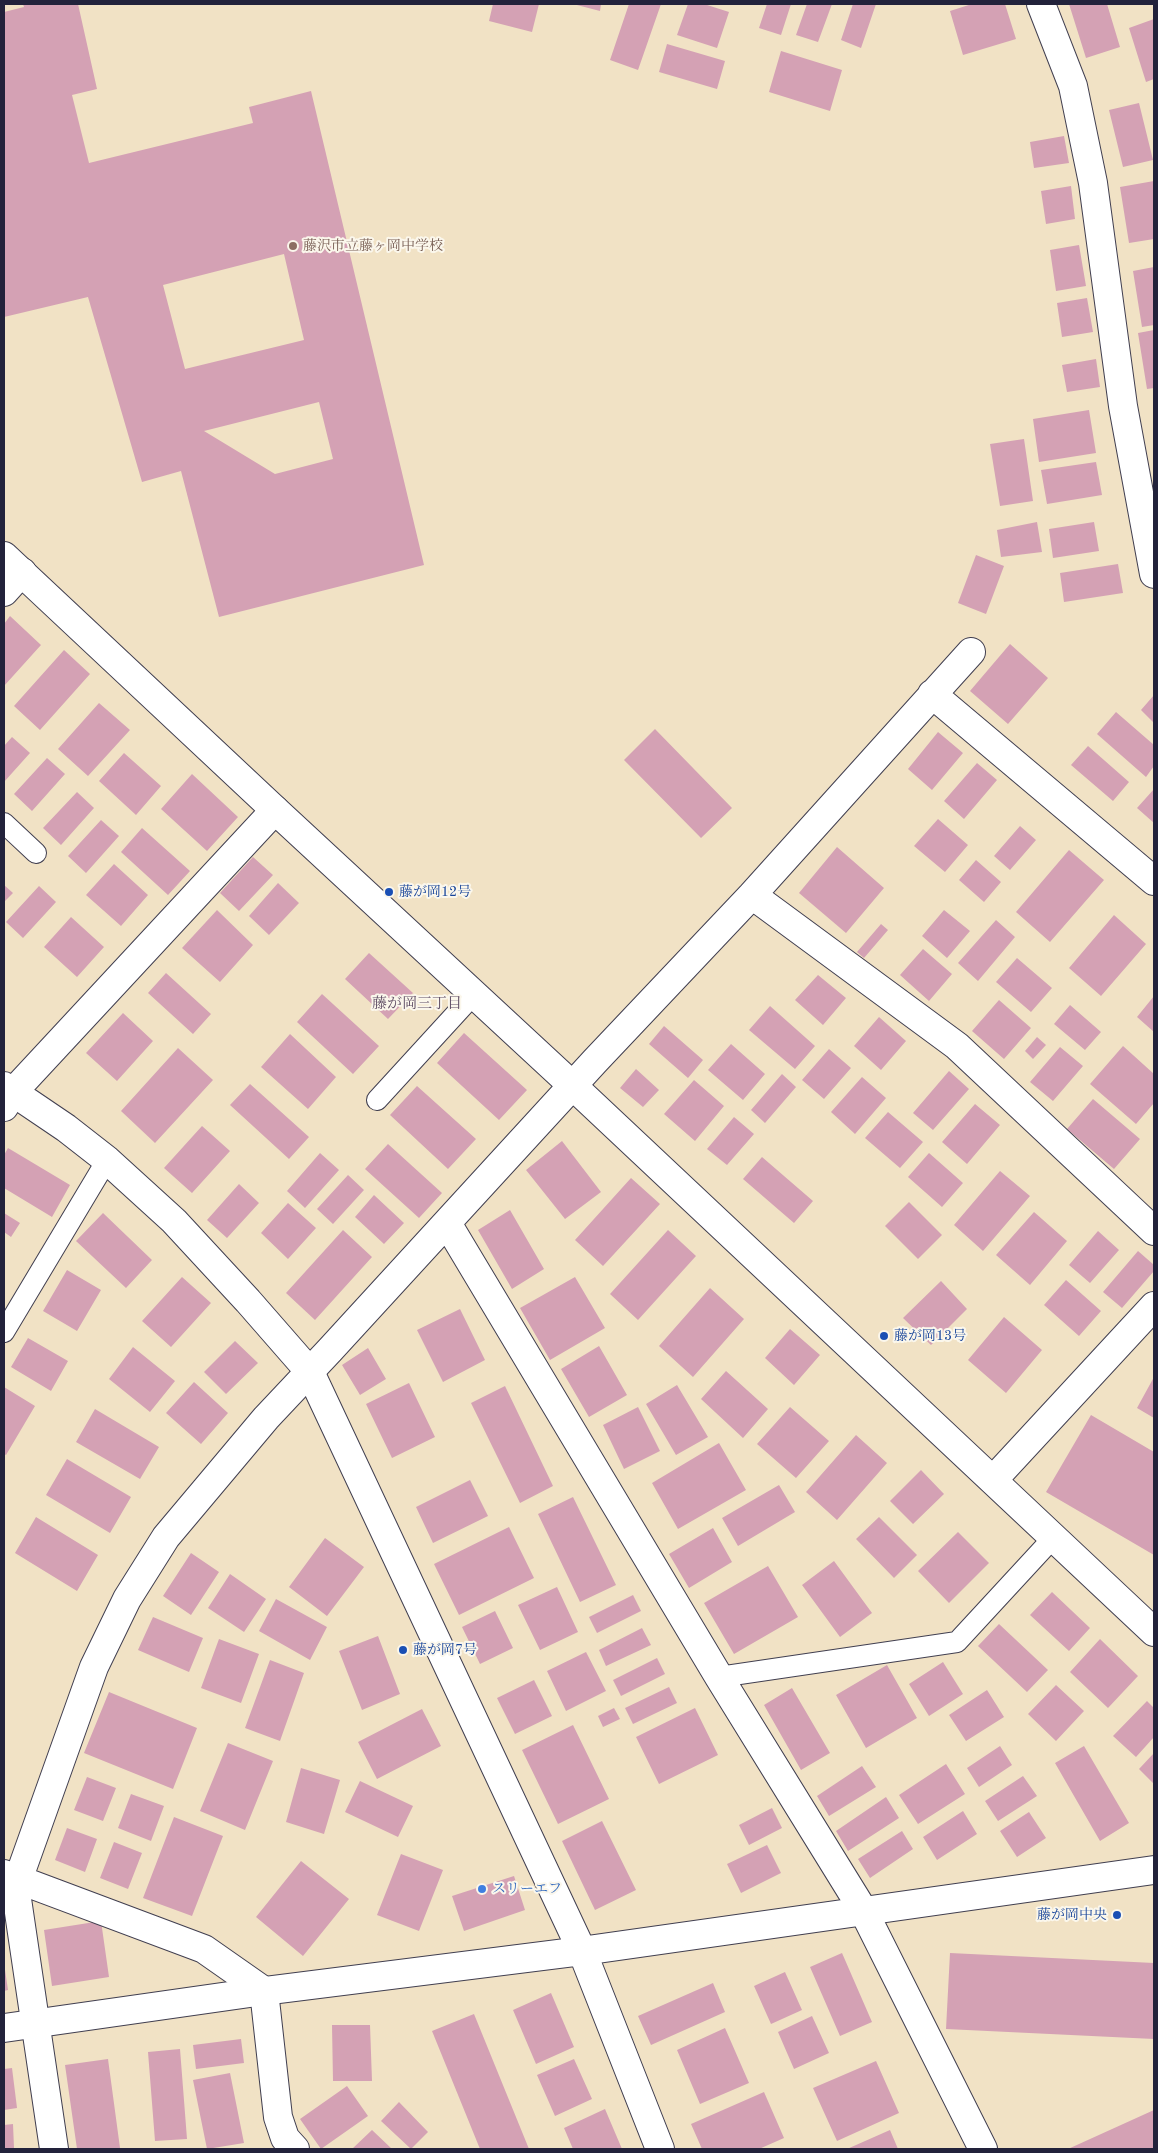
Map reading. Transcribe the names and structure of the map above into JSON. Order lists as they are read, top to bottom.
{
  "districts": ["藤が岡三丁目"],
  "places": [
    "藤沢市立藤ヶ岡中学校",
    "藤が岡12号",
    "藤が岡13号",
    "藤が岡7号",
    "スリーエフ",
    "藤が岡中央"
  ]
}
